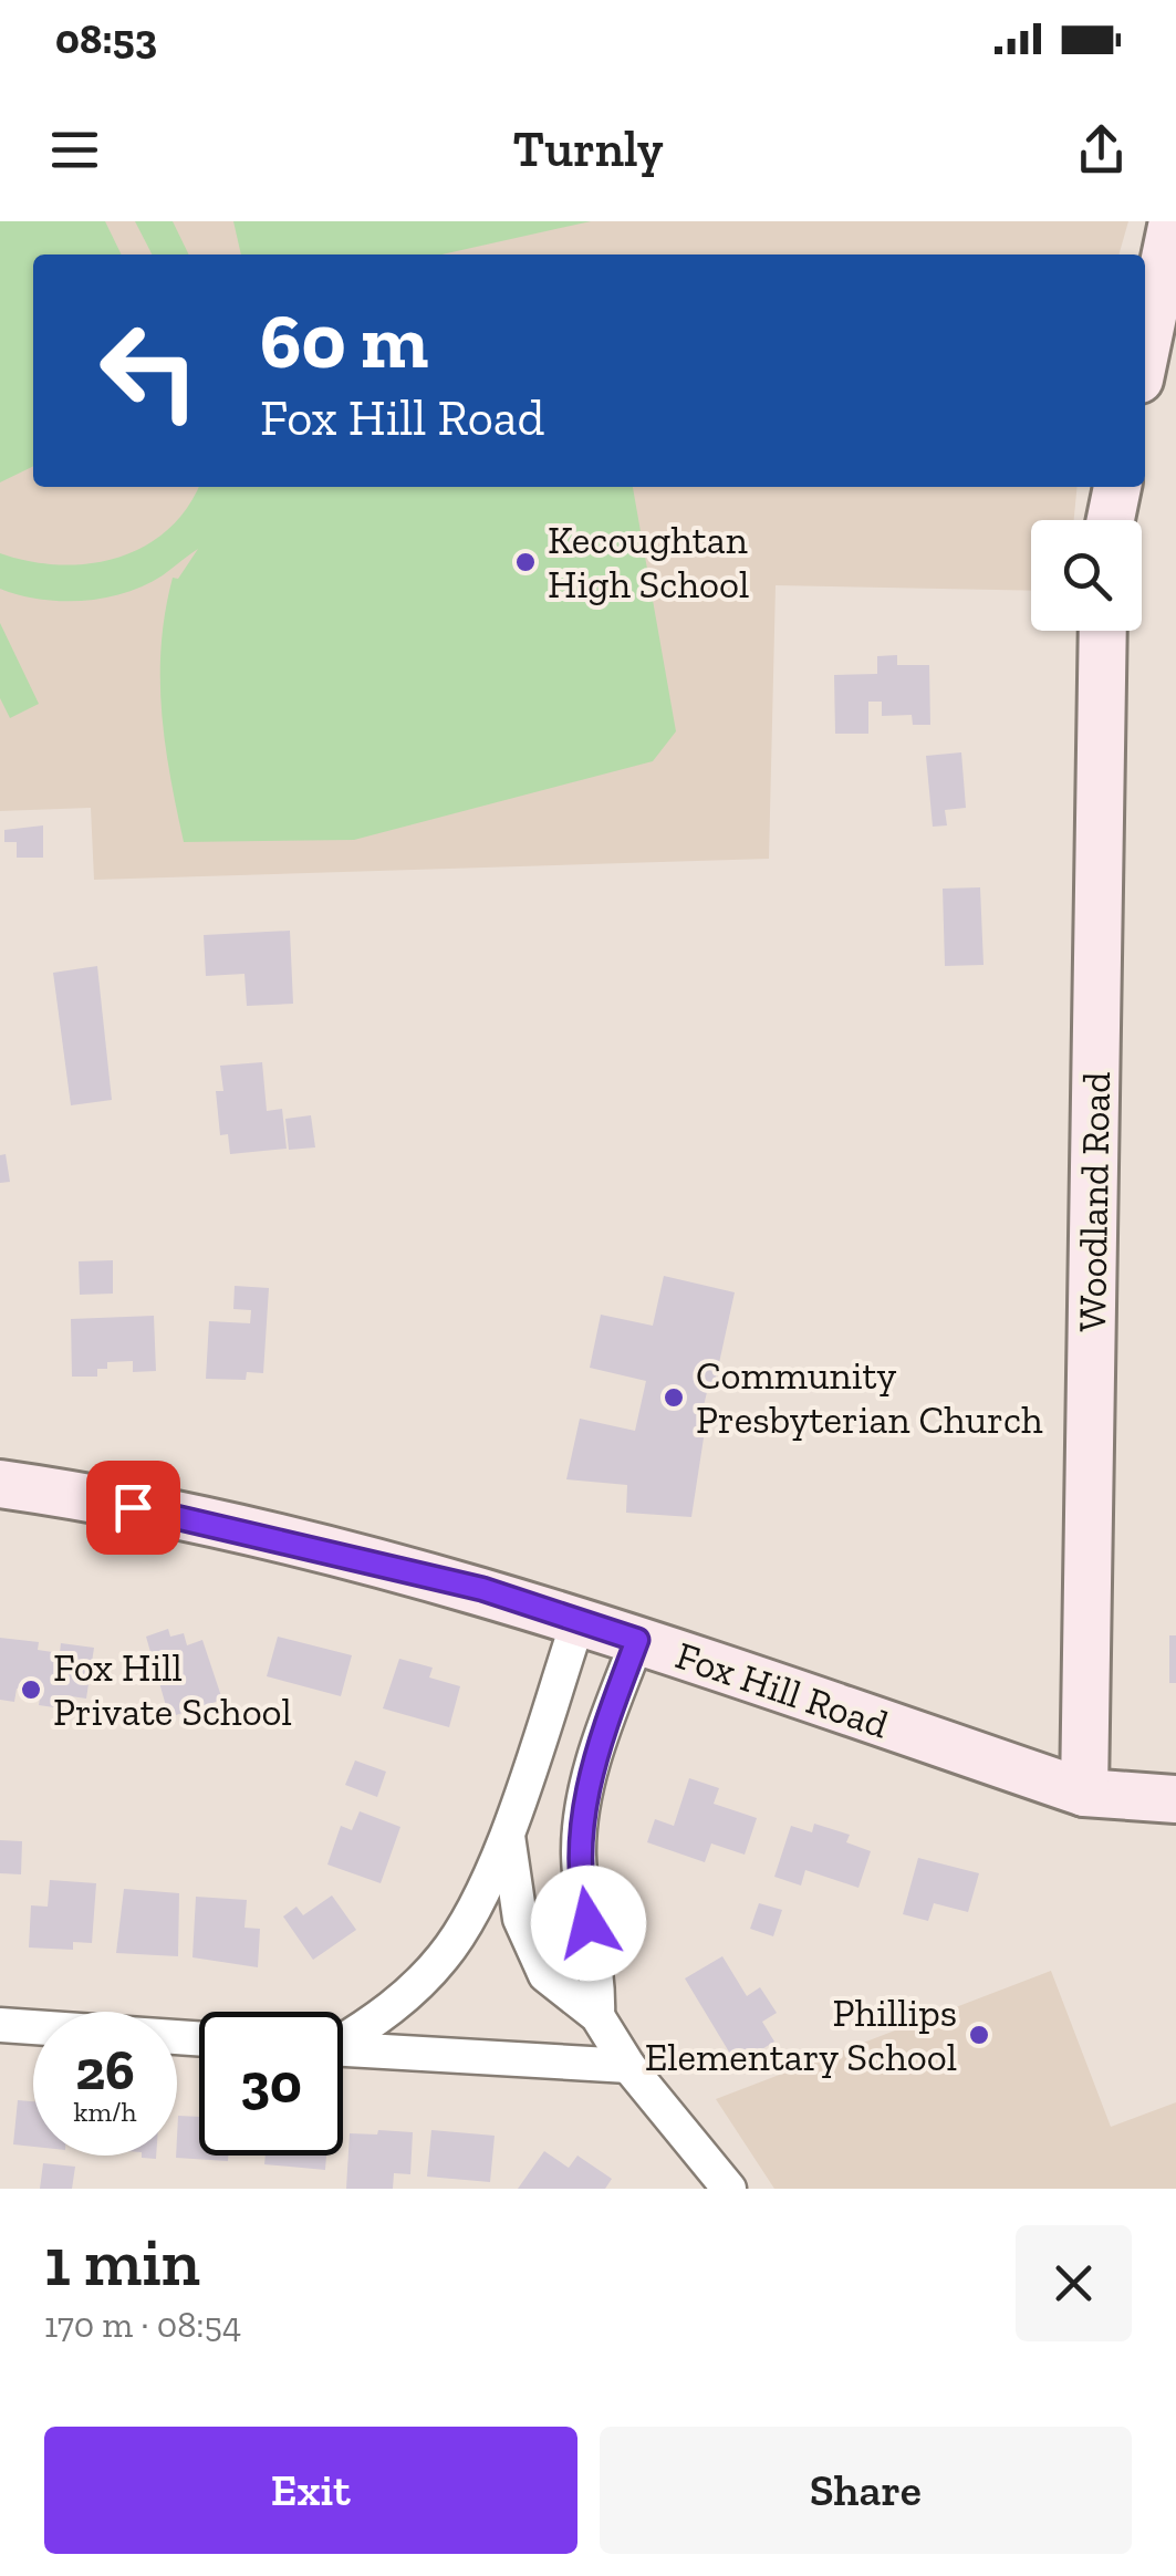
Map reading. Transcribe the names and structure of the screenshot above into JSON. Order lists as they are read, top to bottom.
{
  "streets": {
    "main road": ["Woodland Road", "Fox Hill Road"]
  },
  "crossings": [
    ["Woodland Road", "Fox Hill Road"]
  ],
  "places": [
    "Kecoughtan High School",
    "Community Presbyterian Church",
    "Fox Hill Private School",
    "Phillips Elementary School"
  ],
  "page": {
    "status": "08:53",
    "header": "Turnly",
    "turn": ["60 m", "Fox Hill Road"],
    "speed": "26 km/h",
    "limit": "30",
    "heading": ["1 min", "170 m · 08:54"],
    "buttons": ["Exit", "Share"]
  }
}
